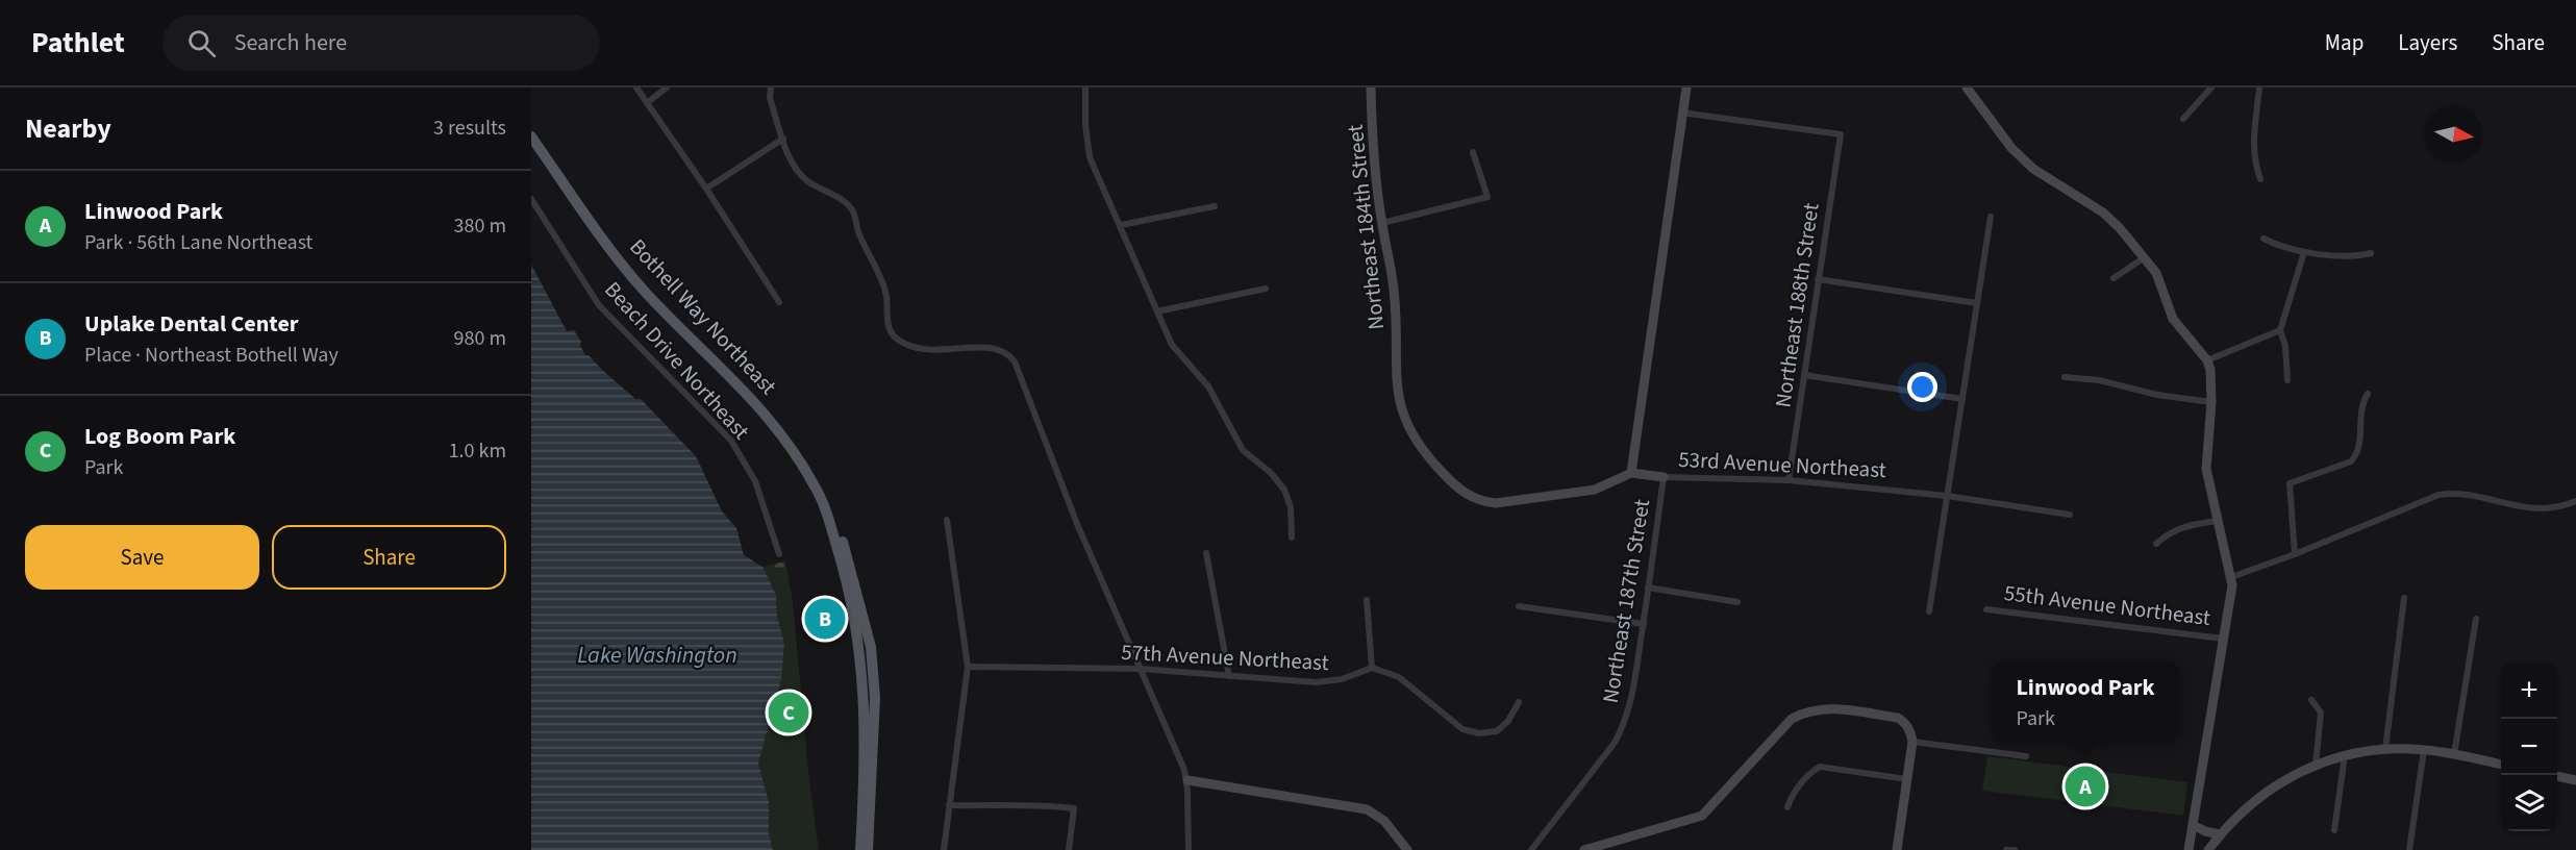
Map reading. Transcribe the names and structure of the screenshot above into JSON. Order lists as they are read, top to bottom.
{
  "streets": {
    "main road": ["Bothell Way Northeast"],
    "street": [
      "Northeast 184th Street",
      "Northeast 188th Street",
      "Beach Drive Northeast",
      "53rd Avenue Northeast",
      "Northeast 187th Street",
      "55th Avenue Northeast",
      "57th Avenue Northeast"
    ]
  },
  "crossings": [
    ["Northeast 184th Street", "53rd Avenue Northeast"],
    ["Northeast 184th Street", "Northeast 187th Street"],
    ["Northeast 188th Street", "53rd Avenue Northeast"],
    ["Northeast 188th Street", "Northeast 187th Street"],
    ["53rd Avenue Northeast", "Northeast 187th Street"]
  ],
  "water": ["Lake Washington"],
  "north": "right",
  "page": {
    "header": "Pathlet",
    "search": "Search here",
    "nav": ["Map", "Layers", "Share"],
    "heading": ["Nearby", "3 results"],
    "list": [
      {
        "mark": "A",
        "name": "Linwood Park",
        "note": "Park · 56th Lane Northeast",
        "value": "380 m"
      },
      {
        "mark": "B",
        "name": "Uplake Dental Center",
        "note": "Place · Northeast Bothell Way",
        "value": "980 m"
      },
      {
        "mark": "C",
        "name": "Log Boom Park",
        "note": "Park",
        "value": "1.0 km"
      }
    ],
    "buttons": ["Save", "Share"],
    "pins": ["B", "C", "A"],
    "popup": ["Linwood Park", "Park"],
    "map_buttons": ["+", "−"]
  }
}
